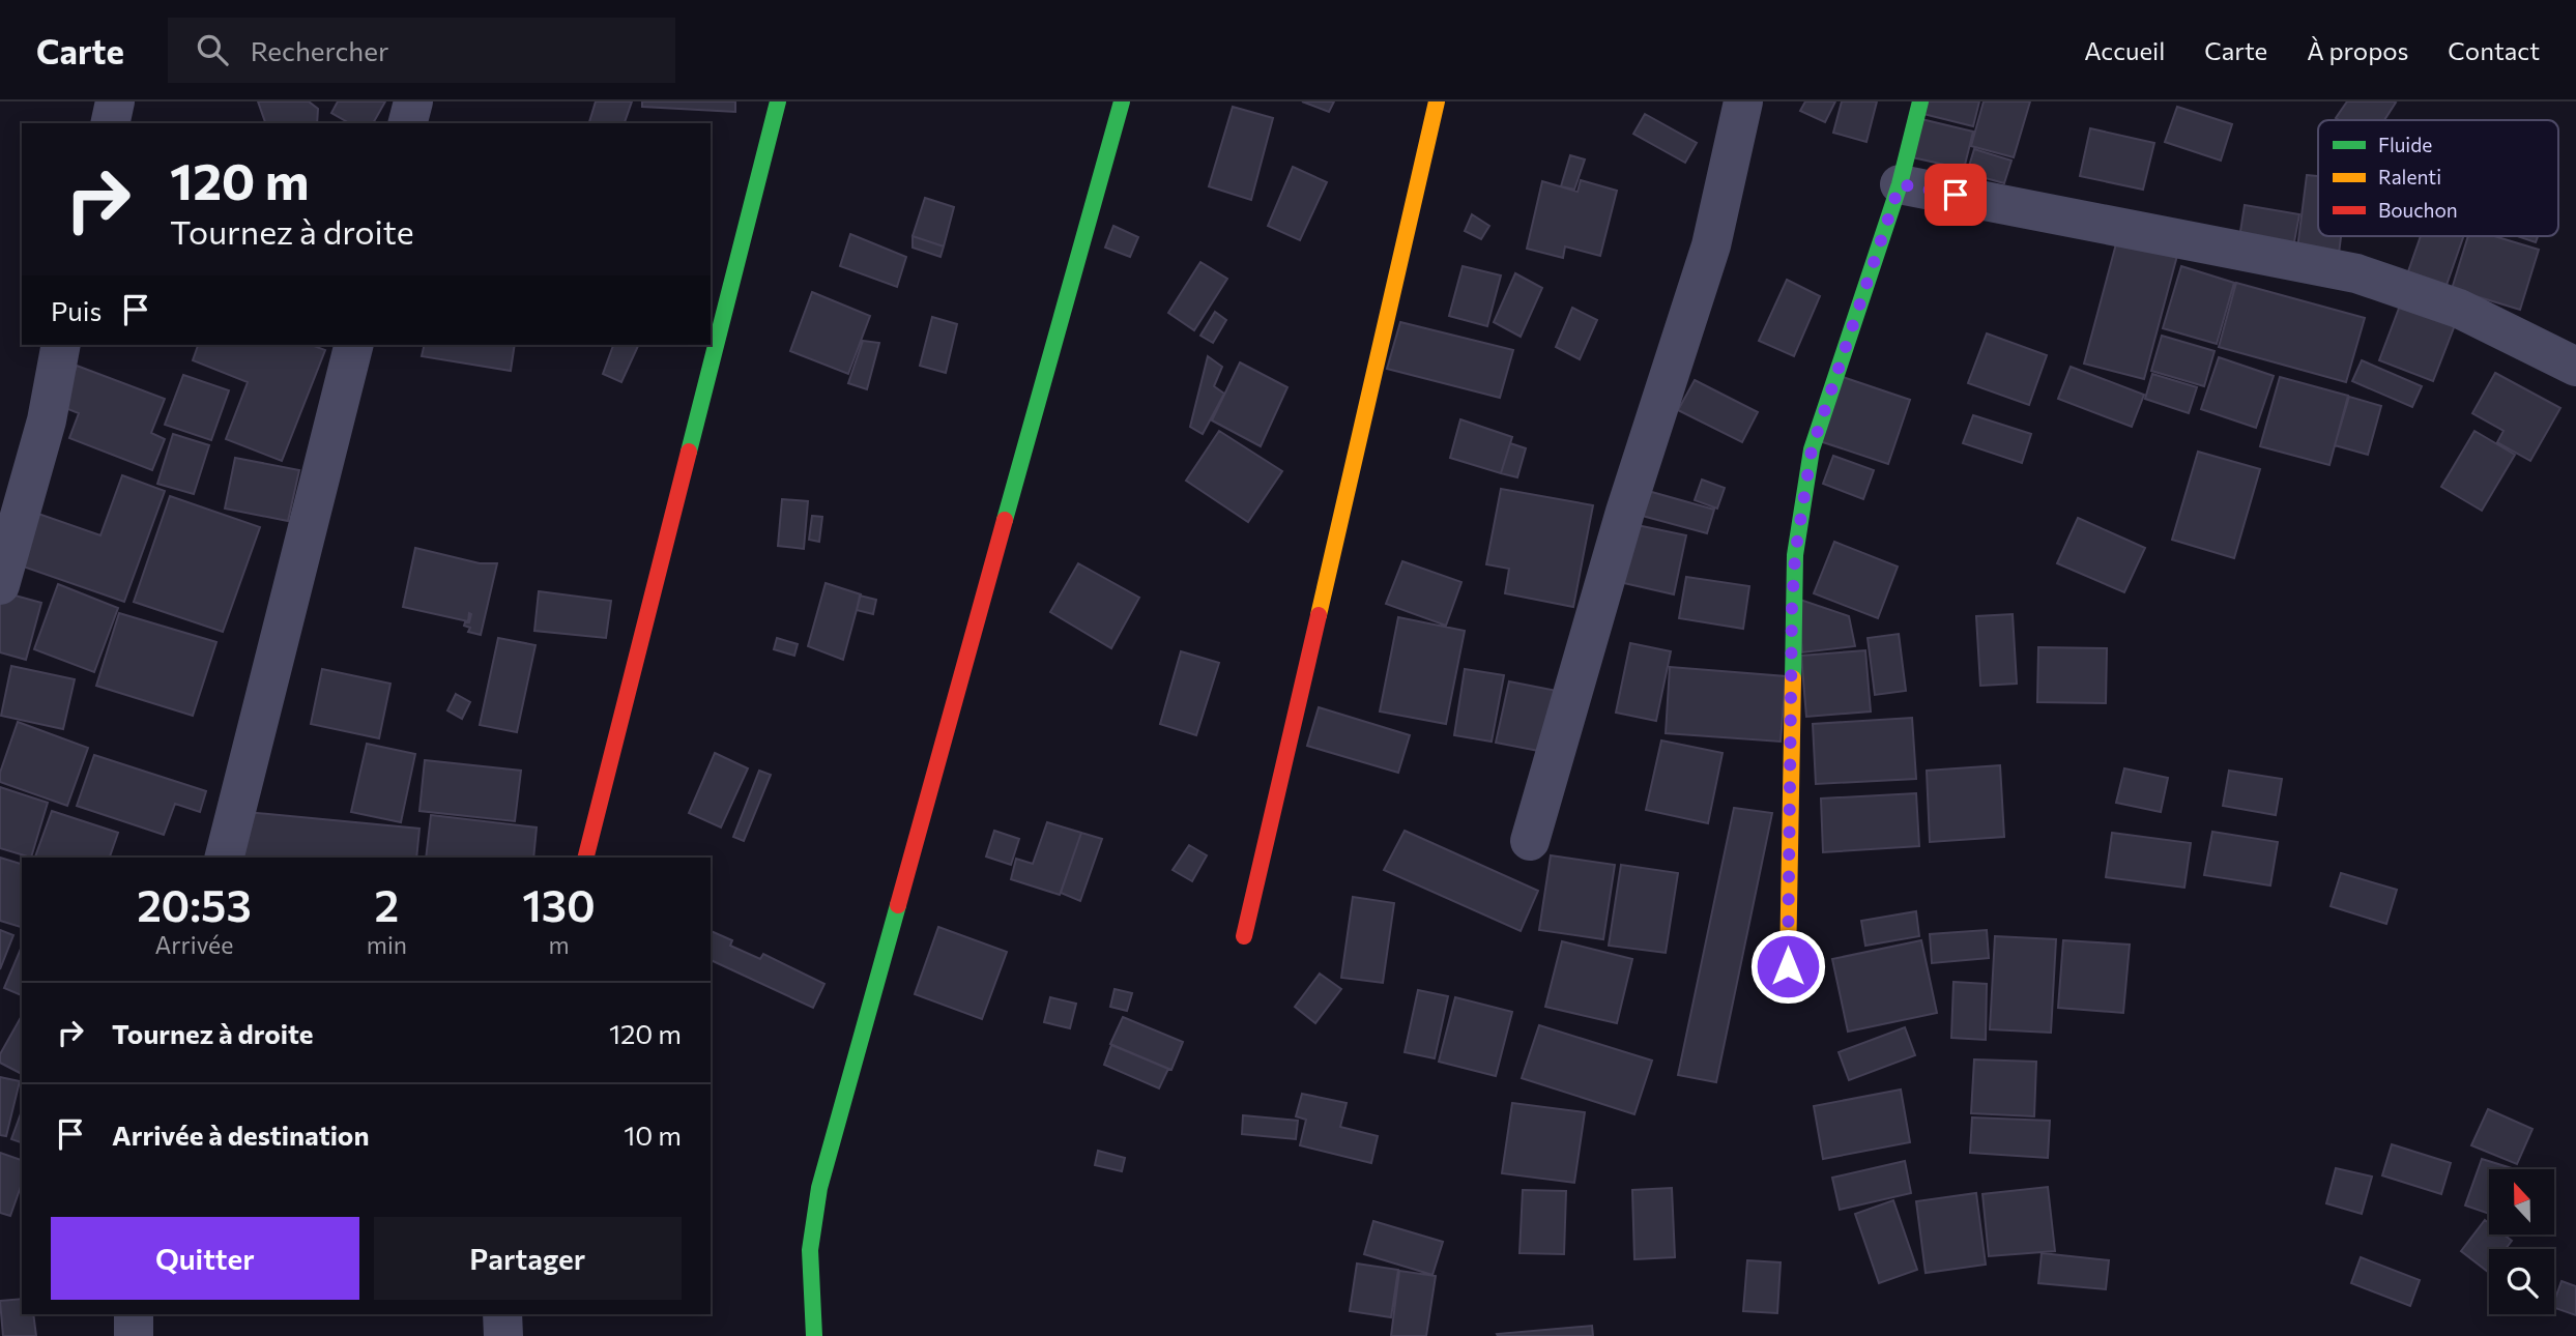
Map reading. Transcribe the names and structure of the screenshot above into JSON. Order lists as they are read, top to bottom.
{
  "legend": ["Fluide", "Ralenti", "Bouchon"],
  "north": "top",
  "page": {
    "header": "Carte",
    "search": "Rechercher",
    "nav": [
      "Accueil",
      "Carte",
      "À propos",
      "Contact"
    ],
    "turn": ["120 m", "Tournez à droite"],
    "then": "Puis",
    "eta": [
      "20:53",
      "Arrivée",
      "2",
      "min",
      "130",
      "m"
    ],
    "list": [
      {
        "name": "Tournez à droite",
        "value": "120 m"
      },
      {
        "name": "Arrivée à destination",
        "value": "10 m"
      }
    ],
    "buttons": ["Quitter", "Partager"]
  }
}
